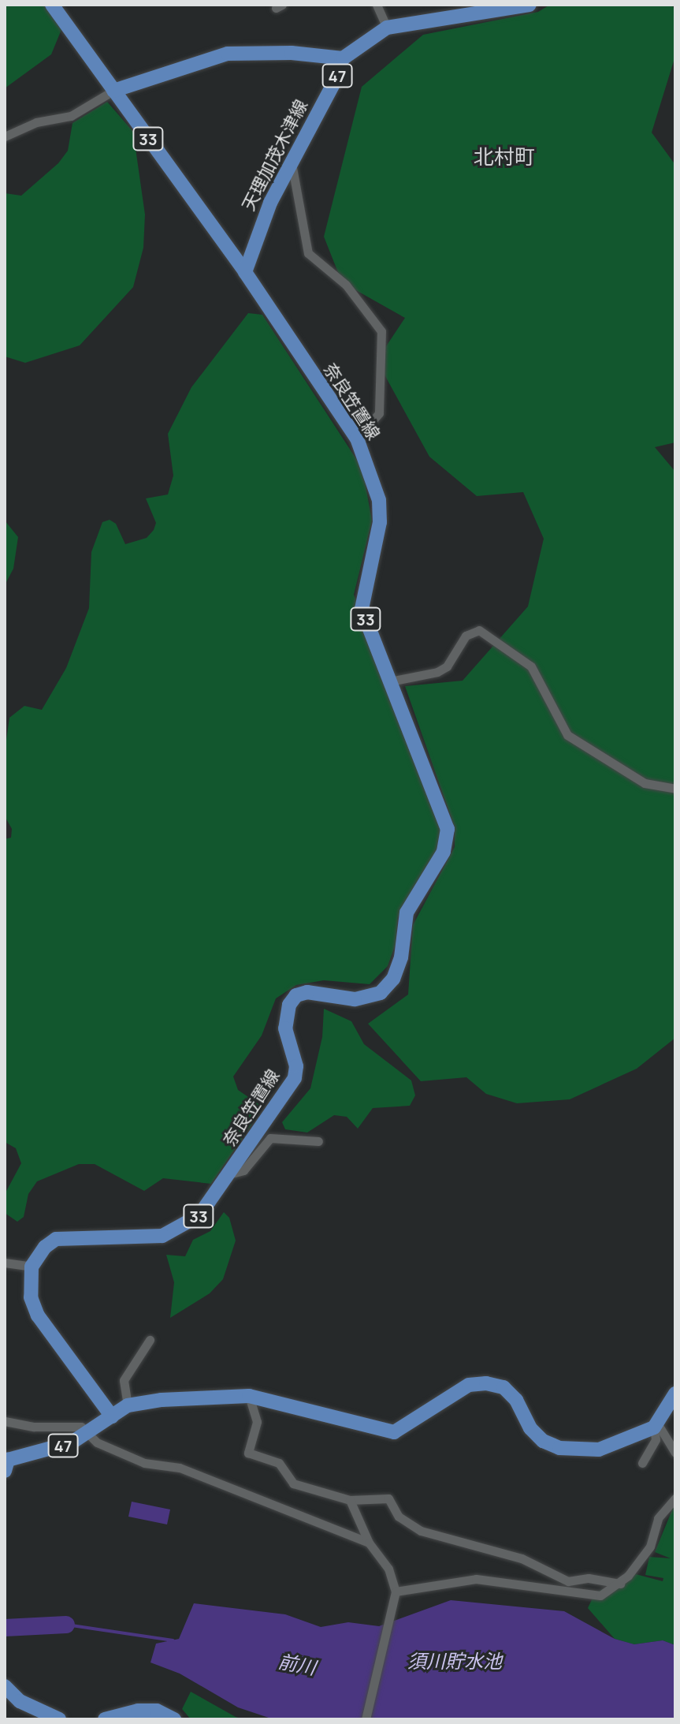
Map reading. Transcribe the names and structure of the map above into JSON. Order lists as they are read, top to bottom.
{
  "streets": {
    "main road": [
      "47",
      "33",
      "天理加茂木津線",
      "奈良笠置線"
    ]
  },
  "crossings": [
    ["47", "天理加茂木津線"],
    ["47", "奈良笠置線"],
    ["天理加茂木津線", "奈良笠置線"]
  ],
  "districts": ["北村町"],
  "water": ["須川貯水池", "前川"]
}
